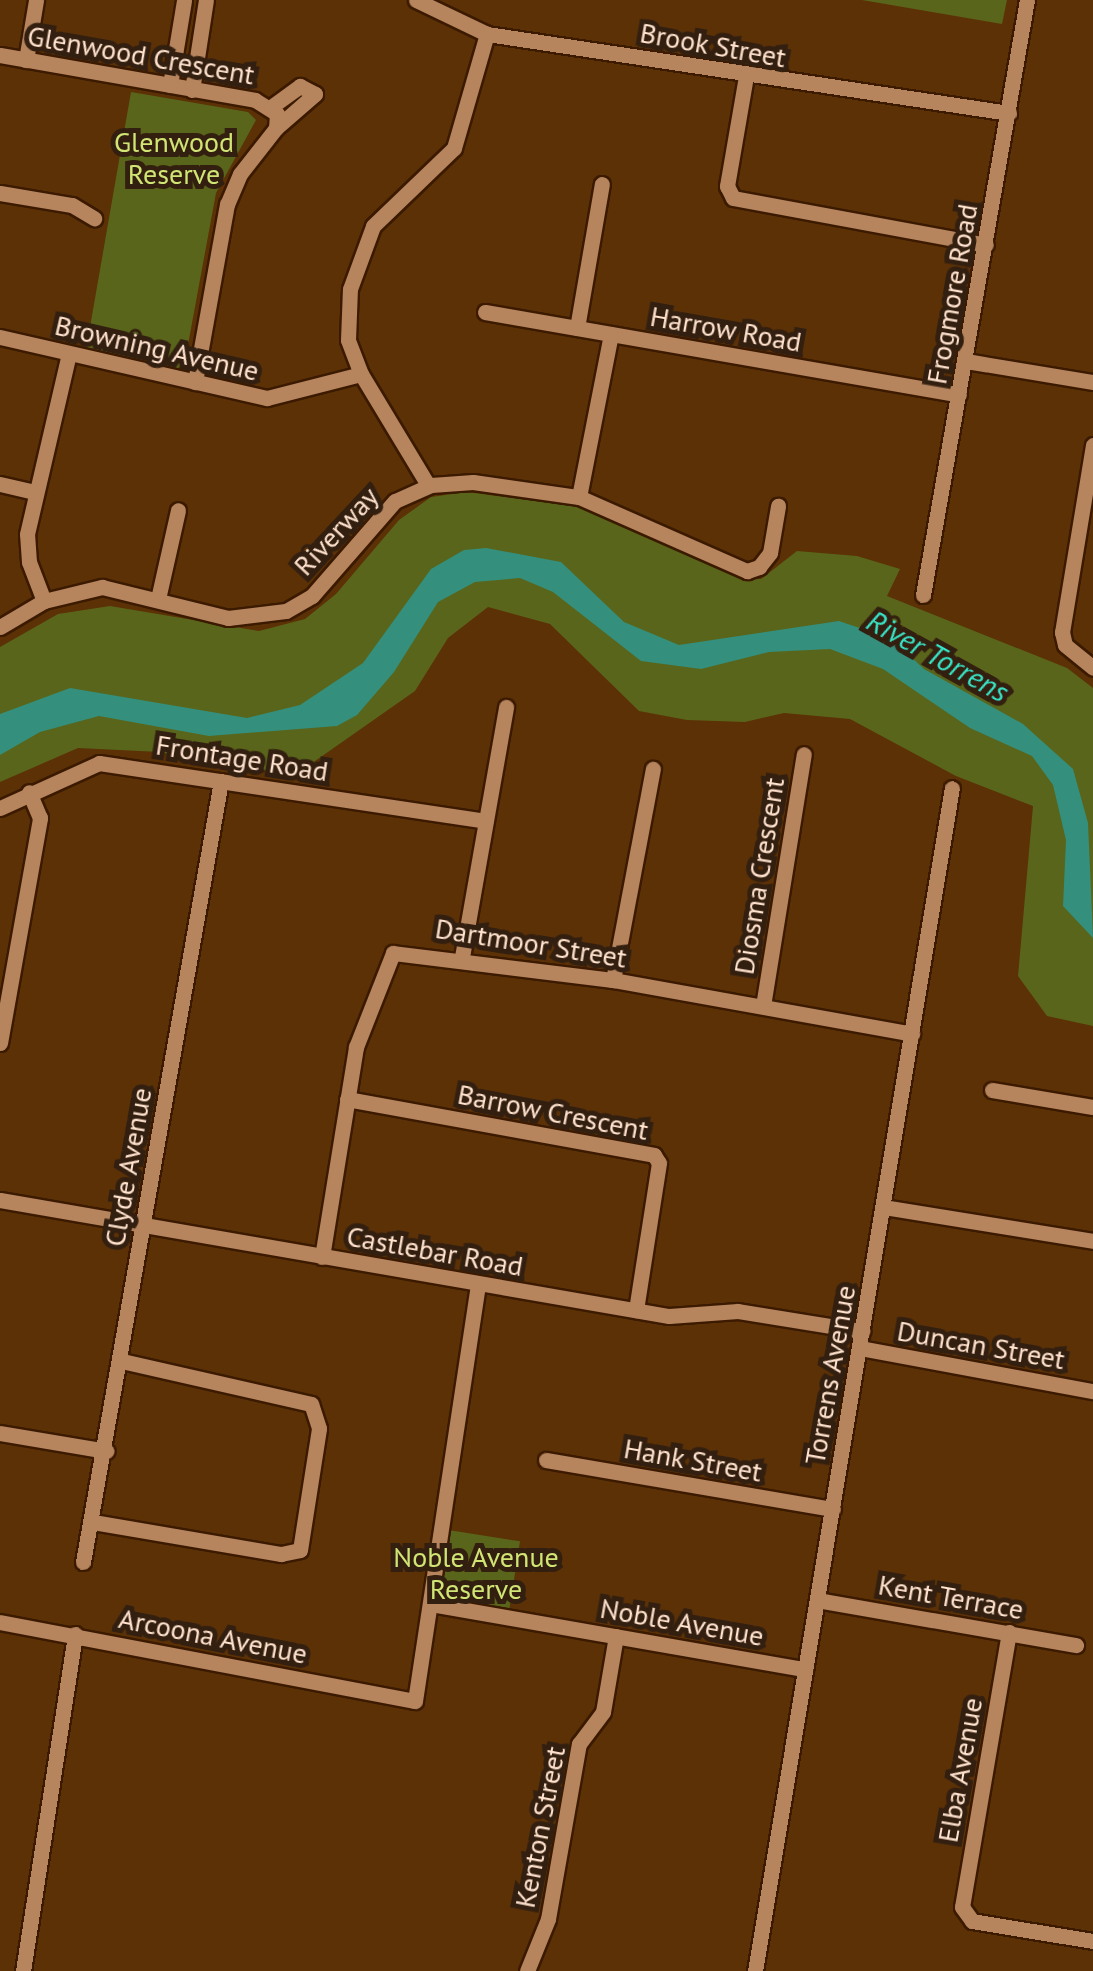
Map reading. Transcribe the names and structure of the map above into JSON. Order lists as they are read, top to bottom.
{
  "streets": {
    "street": [
      "Brook Street",
      "Glenwood Crescent",
      "Frogmore Road",
      "Harrow Road",
      "Browning Avenue",
      "Riverway",
      "Frontage Road",
      "Diosma Crescent",
      "Dartmoor Street",
      "Barrow Crescent",
      "Clyde Avenue",
      "Castlebar Road",
      "Duncan Street",
      "Torrens Avenue",
      "Hank Street",
      "Kent Terrace",
      "Noble Avenue",
      "Arcoona Avenue",
      "Elba Avenue",
      "Kenton Street"
    ]
  },
  "crossings": [
    ["Brook Street", "Frogmore Road"],
    ["Glenwood Crescent", "Browning Avenue"],
    ["Frogmore Road", "Harrow Road"],
    ["Frontage Road", "Clyde Avenue"],
    ["Diosma Crescent", "Dartmoor Street"],
    ["Dartmoor Street", "Barrow Crescent"],
    ["Dartmoor Street", "Castlebar Road"],
    ["Dartmoor Street", "Torrens Avenue"],
    ["Barrow Crescent", "Castlebar Road"],
    ["Clyde Avenue", "Castlebar Road"],
    ["Castlebar Road", "Torrens Avenue"],
    ["Duncan Street", "Torrens Avenue"],
    ["Torrens Avenue", "Hank Street"],
    ["Torrens Avenue", "Kent Terrace"],
    ["Torrens Avenue", "Noble Avenue"],
    ["Kent Terrace", "Elba Avenue"],
    ["Noble Avenue", "Arcoona Avenue"],
    ["Noble Avenue", "Kenton Street"]
  ],
  "water": ["River Torrens"],
  "parks": ["Glenwood Reserve", "Noble Avenue Reserve"]
}
